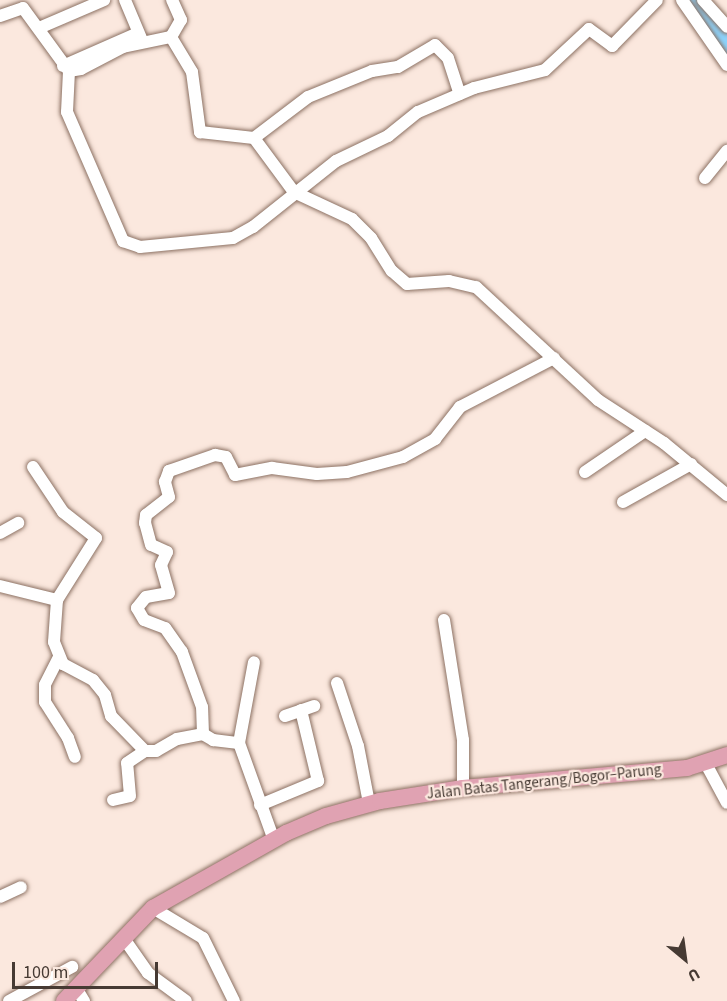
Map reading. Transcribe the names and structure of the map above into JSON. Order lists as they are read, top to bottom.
{
  "streets": {
    "main road": ["Jalan Batas Tangerang/Bogor–Parung"]
  },
  "scale_bar": "100 m",
  "north": "bottom right"
}
